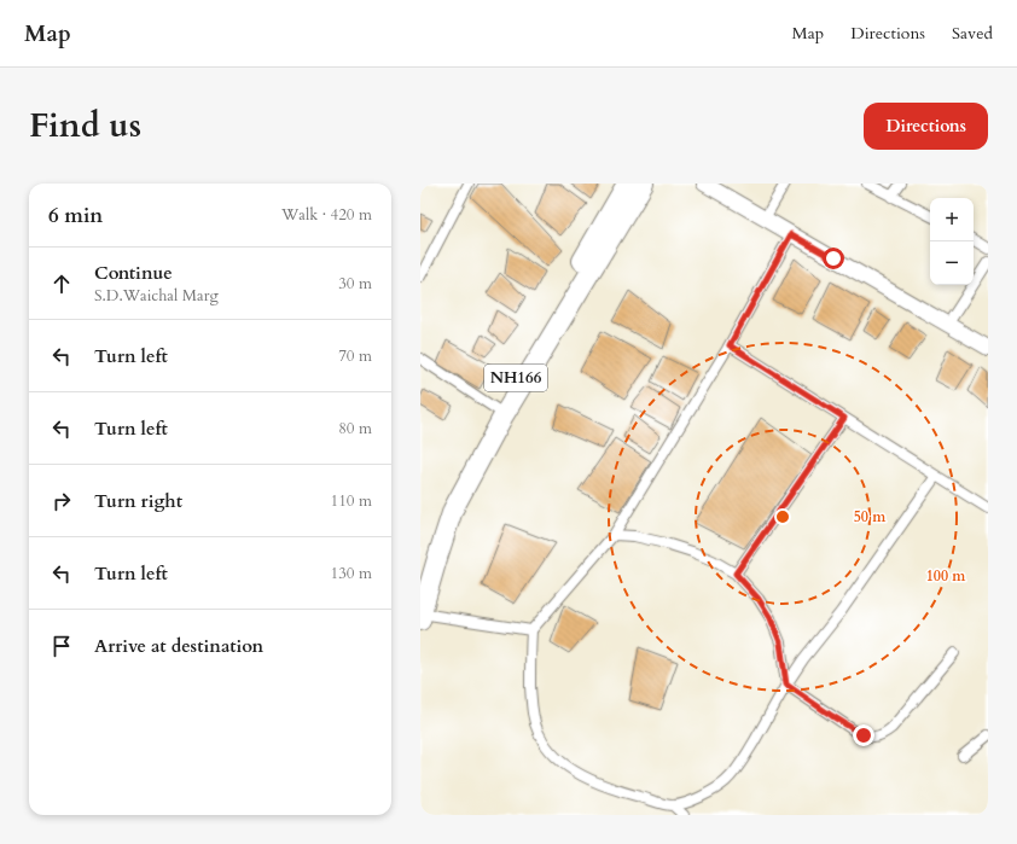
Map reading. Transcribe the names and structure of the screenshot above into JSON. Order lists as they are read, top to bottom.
{
  "streets": {
    "highway": ["NH166"]
  },
  "page": {
    "header": "Map",
    "nav": ["Map", "Directions", "Saved"],
    "title": "Find us",
    "buttons": "Directions",
    "heading": ["6 min", "Walk · 420 m"],
    "map_buttons": ["+", "−"],
    "list": [
      ["Continue", "S.D.Waichal Marg", "30 m"],
      ["Turn left", "70 m"],
      ["Turn left", "80 m"],
      ["Turn right", "110 m"],
      ["Turn left", "130 m"],
      "Arrive at destination"
    ]
  },
  "rings": ["50 m", "100 m"]
}
